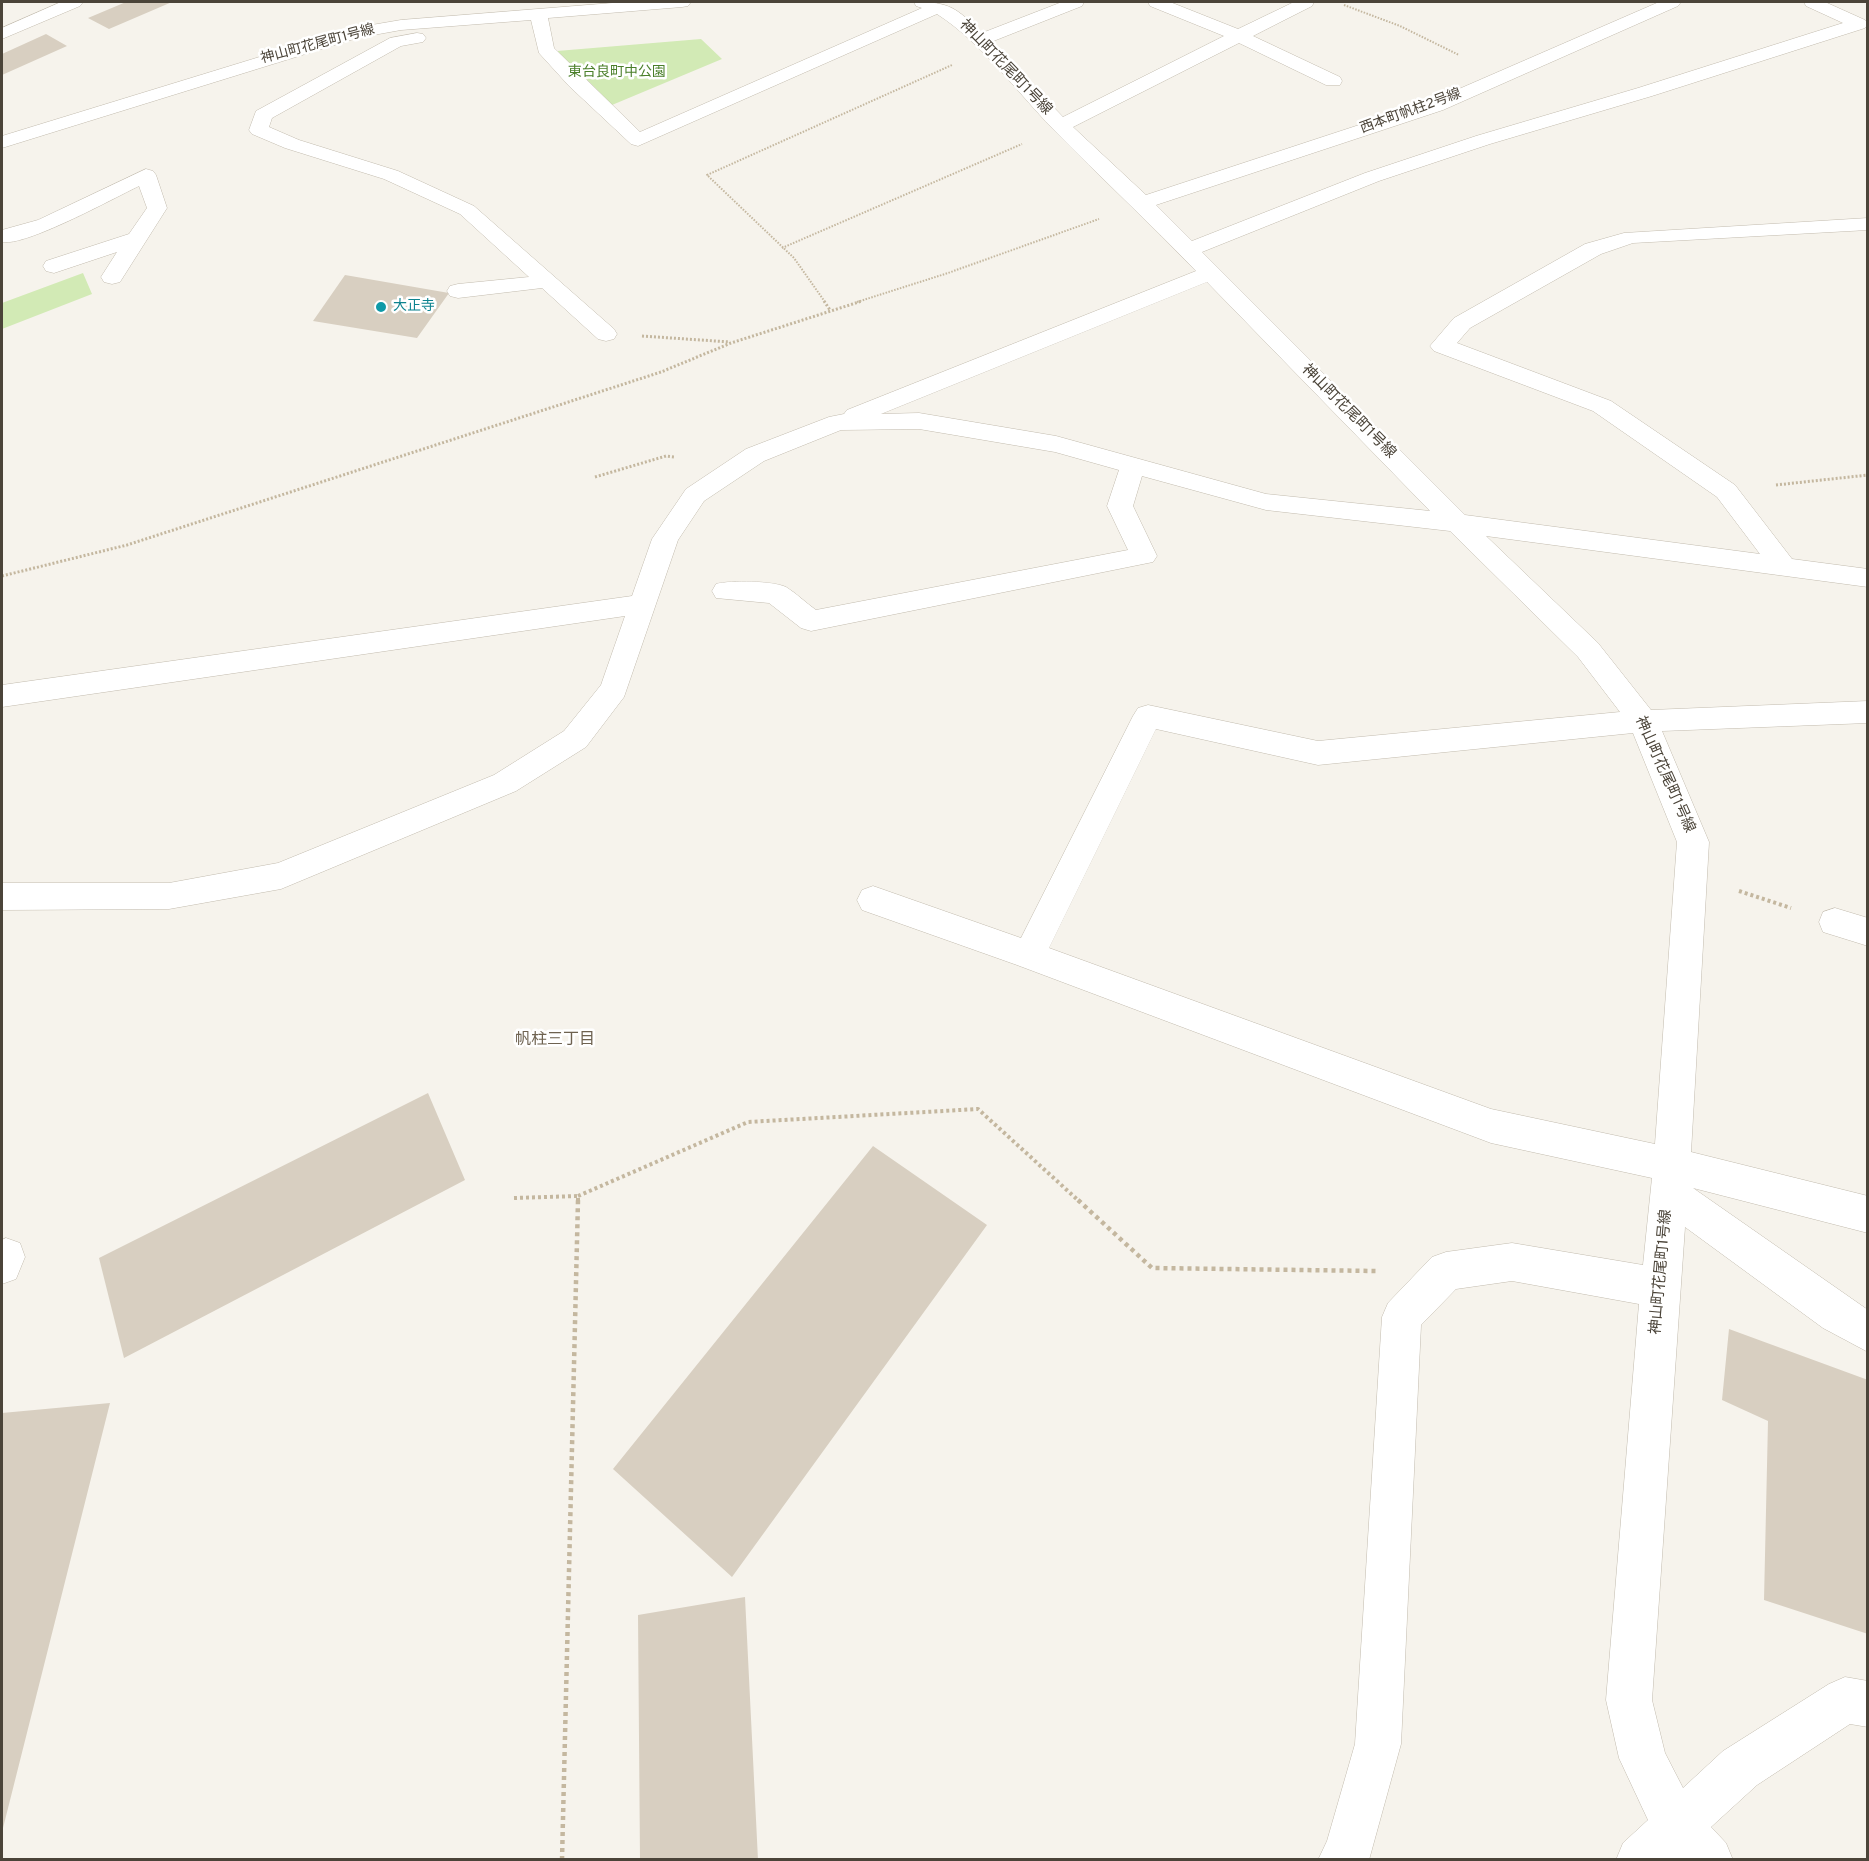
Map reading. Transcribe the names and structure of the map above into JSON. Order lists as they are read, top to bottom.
{
  "streets": {
    "street": ["神山町花尾町1号線", "西本町帆柱2号線"]
  },
  "crossings": [
    ["神山町花尾町1号線", "西本町帆柱2号線"]
  ],
  "districts": ["帆柱三丁目"],
  "parks": ["東台良町中公園"],
  "places": ["大正寺"]
}
